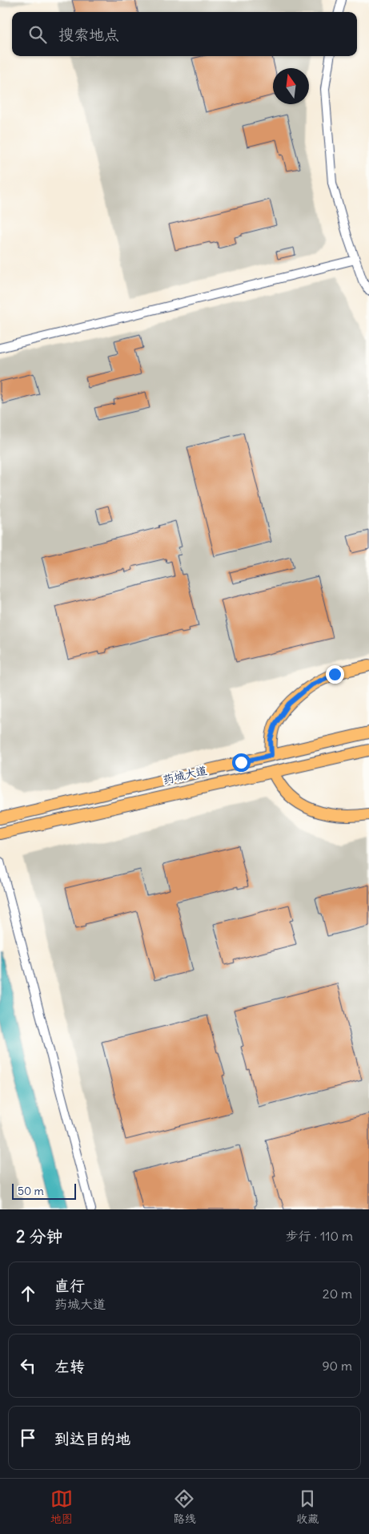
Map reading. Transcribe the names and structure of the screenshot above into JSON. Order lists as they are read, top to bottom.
{
  "streets": {
    "main road": ["药城大道"]
  },
  "scale_bar": "50 m",
  "north": "top",
  "page": {
    "search": "搜索地点",
    "scale": "50 m",
    "heading": ["2 分钟", "步行 · 110 m"],
    "list": [
      ["直行", "药城大道", "20 m"],
      ["左转", "90 m"],
      "到达目的地"
    ],
    "nav": ["地图", "路线", "收藏"]
  }
}
